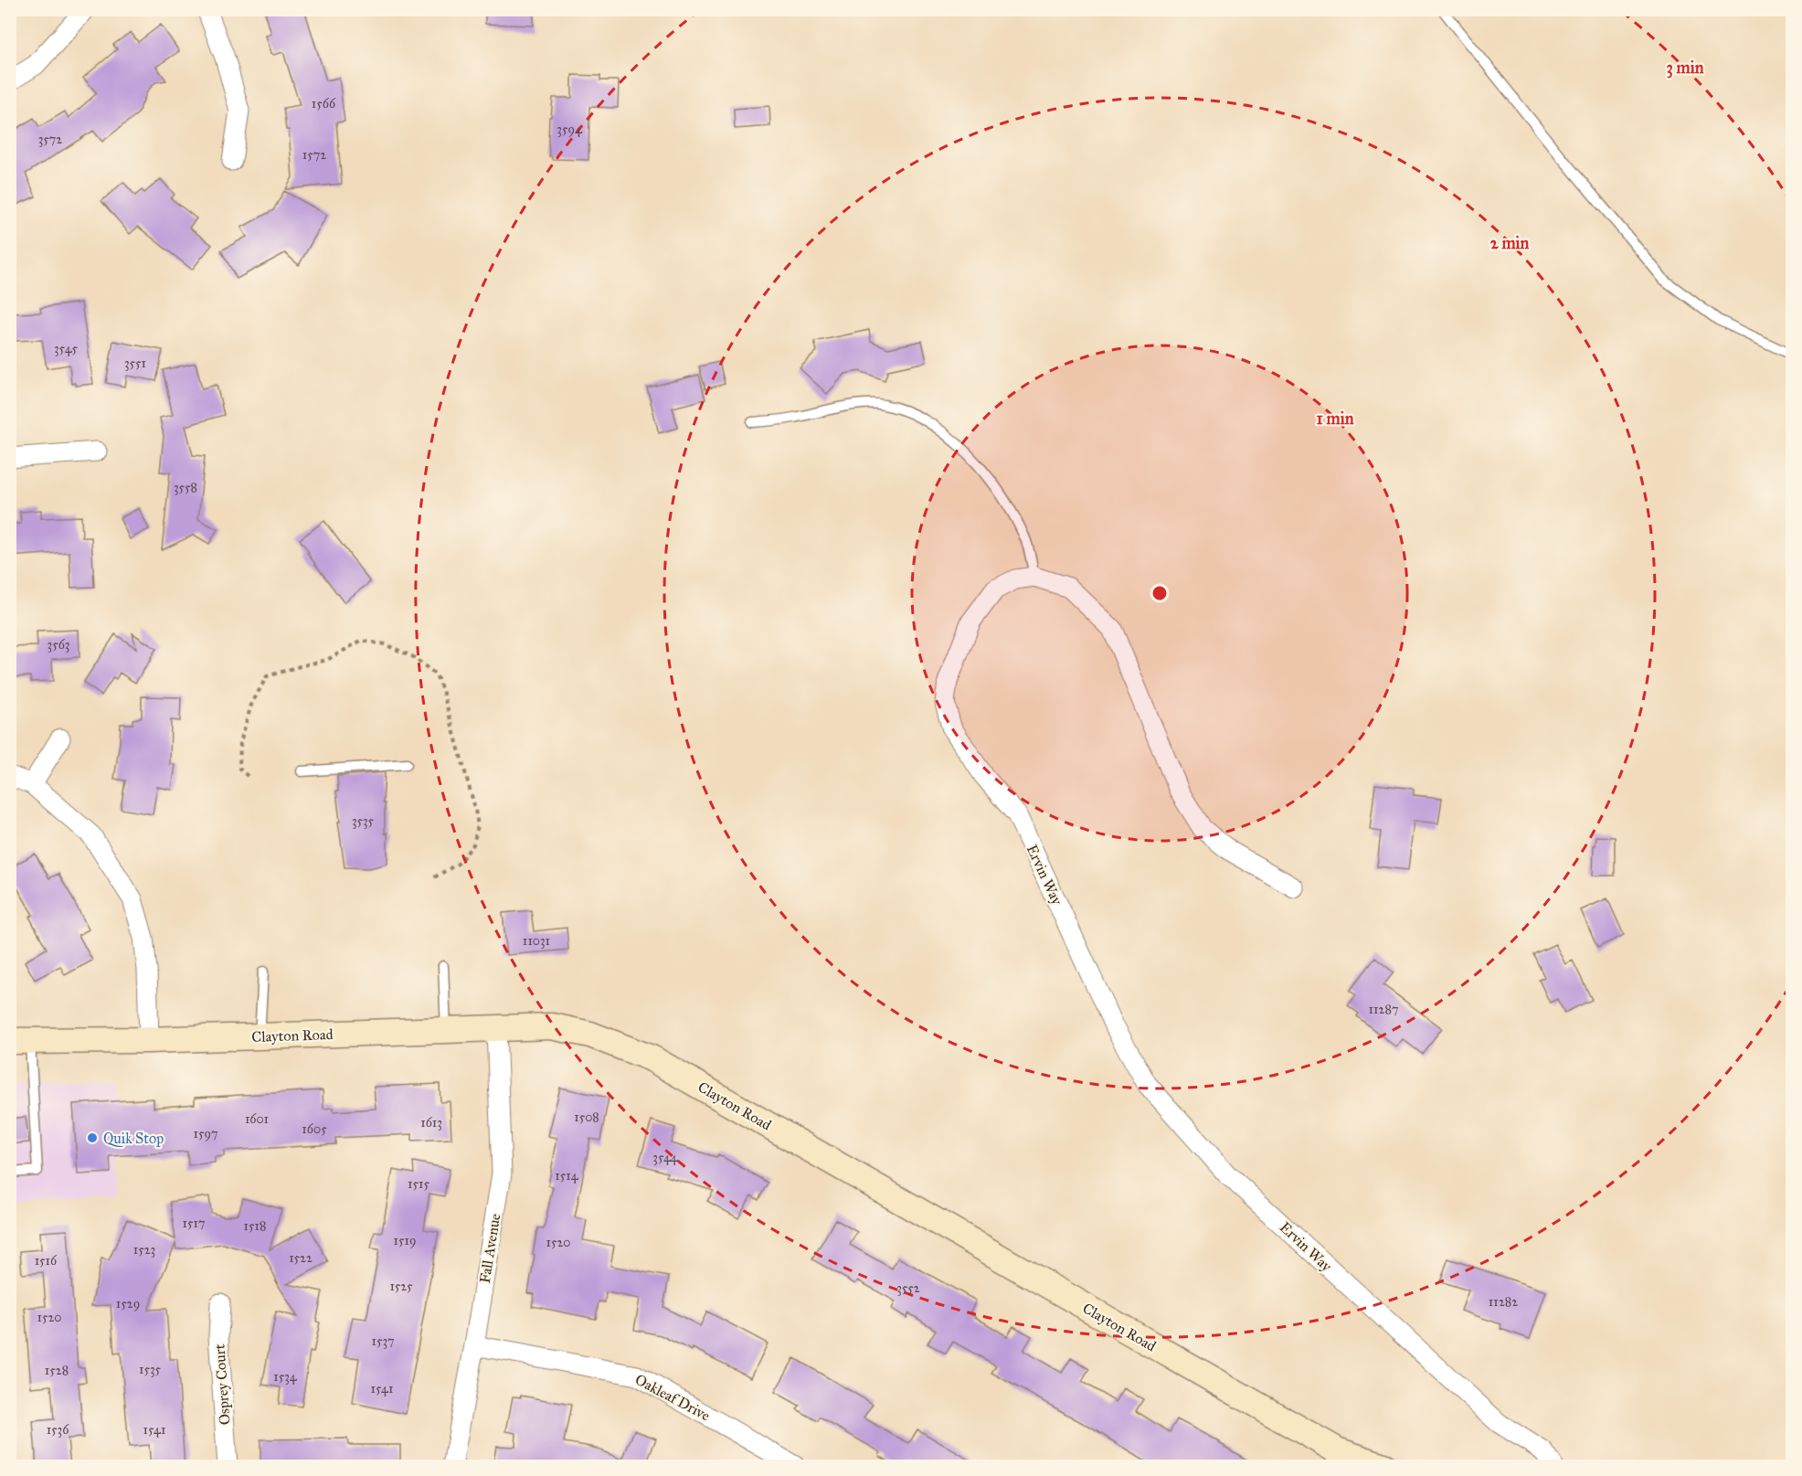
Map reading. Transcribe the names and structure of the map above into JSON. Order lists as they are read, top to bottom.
{
  "streets": {
    "street": [
      "Ervin Way",
      "Clayton Road",
      "Fall Avenue",
      "Osprey Court",
      "Oakleaf Drive"
    ]
  },
  "crossings": [
    ["Clayton Road", "Fall Avenue"],
    ["Fall Avenue", "Oakleaf Drive"]
  ],
  "places": ["Quik Stop"],
  "house_numbers": [
    "1566",
    "3594",
    "3572",
    "1572",
    "3545",
    "3551",
    "3558",
    "3563",
    "3535",
    "11031",
    "11287",
    "1508",
    "1601",
    "1613",
    "1605",
    "1597",
    "3544",
    "1514",
    "1515",
    "1517",
    "1518",
    "1519",
    "1520",
    "1523",
    "1522",
    "1516",
    "1525",
    "3552",
    "11282",
    "1529",
    "1520",
    "1537",
    "1535",
    "1528",
    "1534",
    "1541",
    "1536",
    "1541"
  ],
  "rings": ["3 min", "2 min", "1 min"]
}
